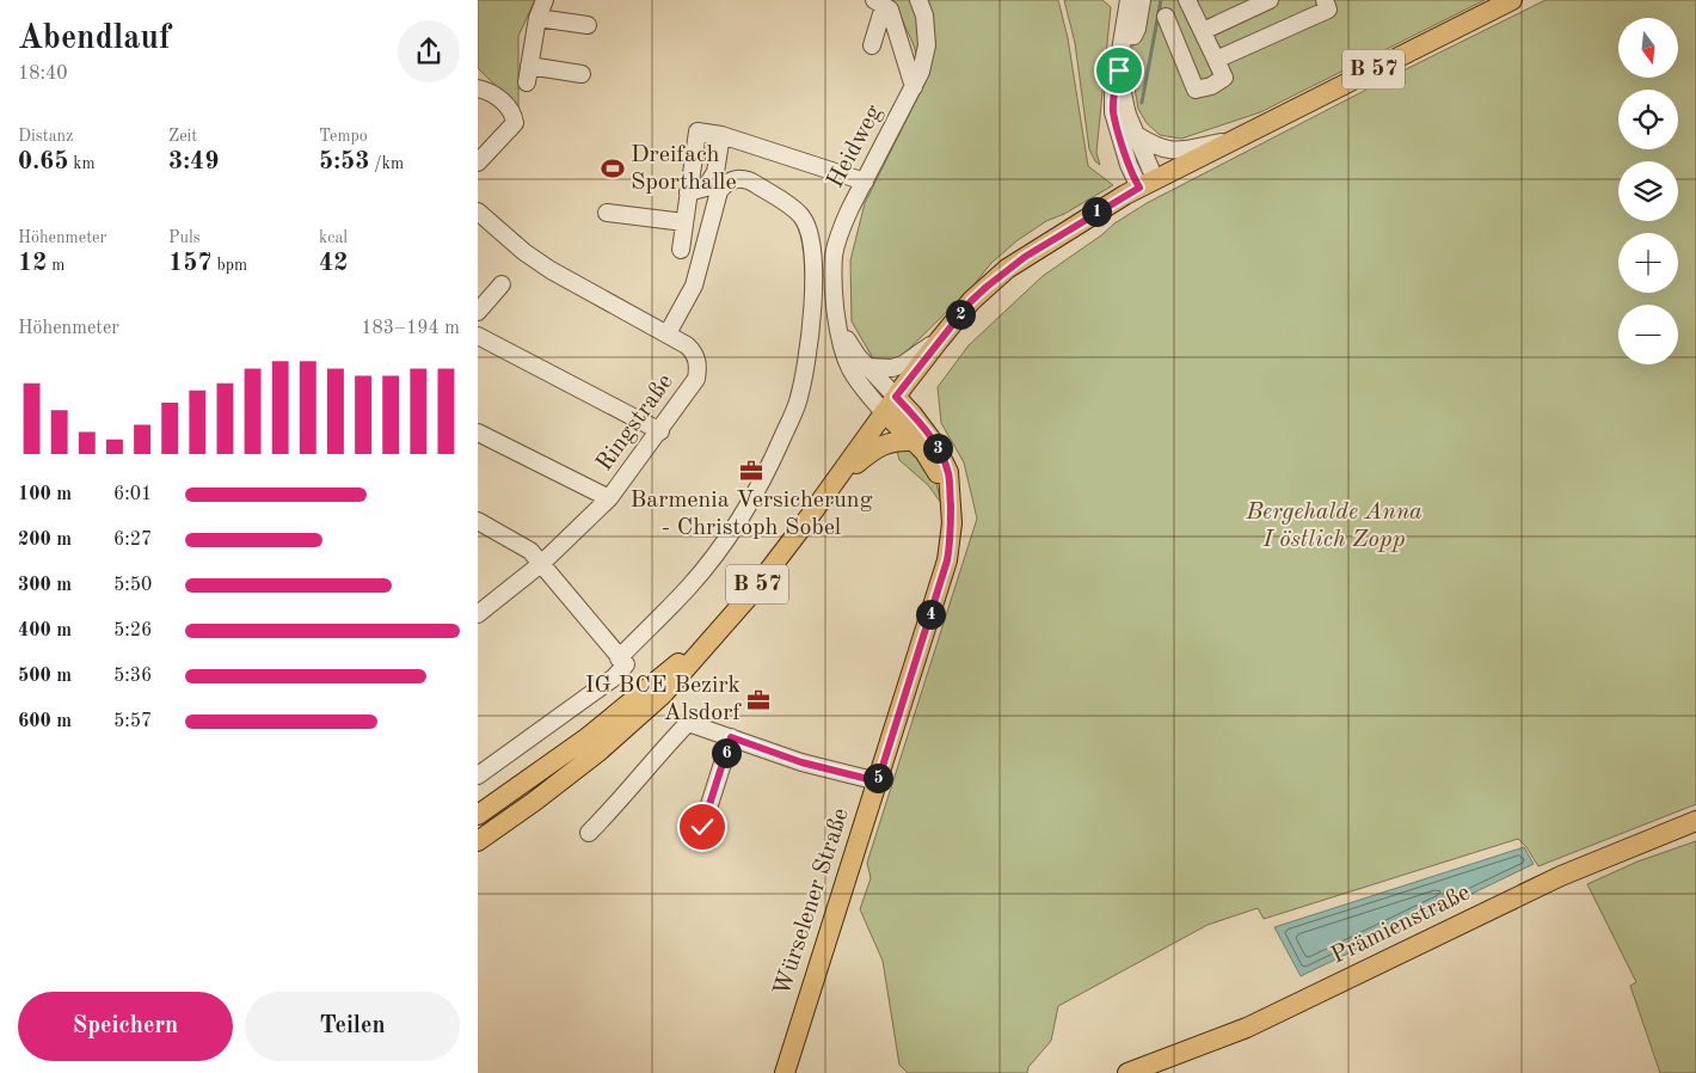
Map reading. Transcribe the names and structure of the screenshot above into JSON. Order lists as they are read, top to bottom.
{
  "streets": {
    "main road": ["B 57", "Würselener Straße", "Prämienstraße"],
    "street": ["Heidweg", "Ringstraße"]
  },
  "crossings": [
    ["B 57", "Heidweg"],
    ["B 57", "Würselener Straße"],
    ["Heidweg", "Würselener Straße"]
  ],
  "parks": ["Bergehalde Anna I östlich Zopp"],
  "places": {
    "sports": ["Dreifach Sporthalle"],
    "office": ["Barmenia Versicherung - Christoph Sobel", "IG BCE Bezirk Alsdorf"]
  },
  "north": "bottom",
  "page": {
    "heading": ["Abendlauf", "18:40"],
    "map_buttons": ["+", "−"],
    "stats": [
      ["Distanz", "0.65 km"],
      ["Zeit", "3:49"],
      ["Tempo", "5:53 /km"],
      ["Höhenmeter", "12 m"],
      ["Puls", "157 bpm"],
      ["kcal", "42"]
    ],
    "pins": [
      "1",
      "2",
      "3",
      "4",
      "6",
      "5"
    ],
    "chart": ["Höhenmeter", "183–194 m"],
    "list": [
      {
        "name": "100 m",
        "note": "6:01"
      },
      {
        "name": "200 m",
        "note": "6:27"
      },
      {
        "name": "300 m",
        "note": "5:50"
      },
      {
        "name": "400 m",
        "note": "5:26"
      },
      {
        "name": "500 m",
        "note": "5:36"
      },
      {
        "name": "600 m",
        "note": "5:57"
      }
    ],
    "buttons": ["Speichern", "Teilen"]
  }
}
